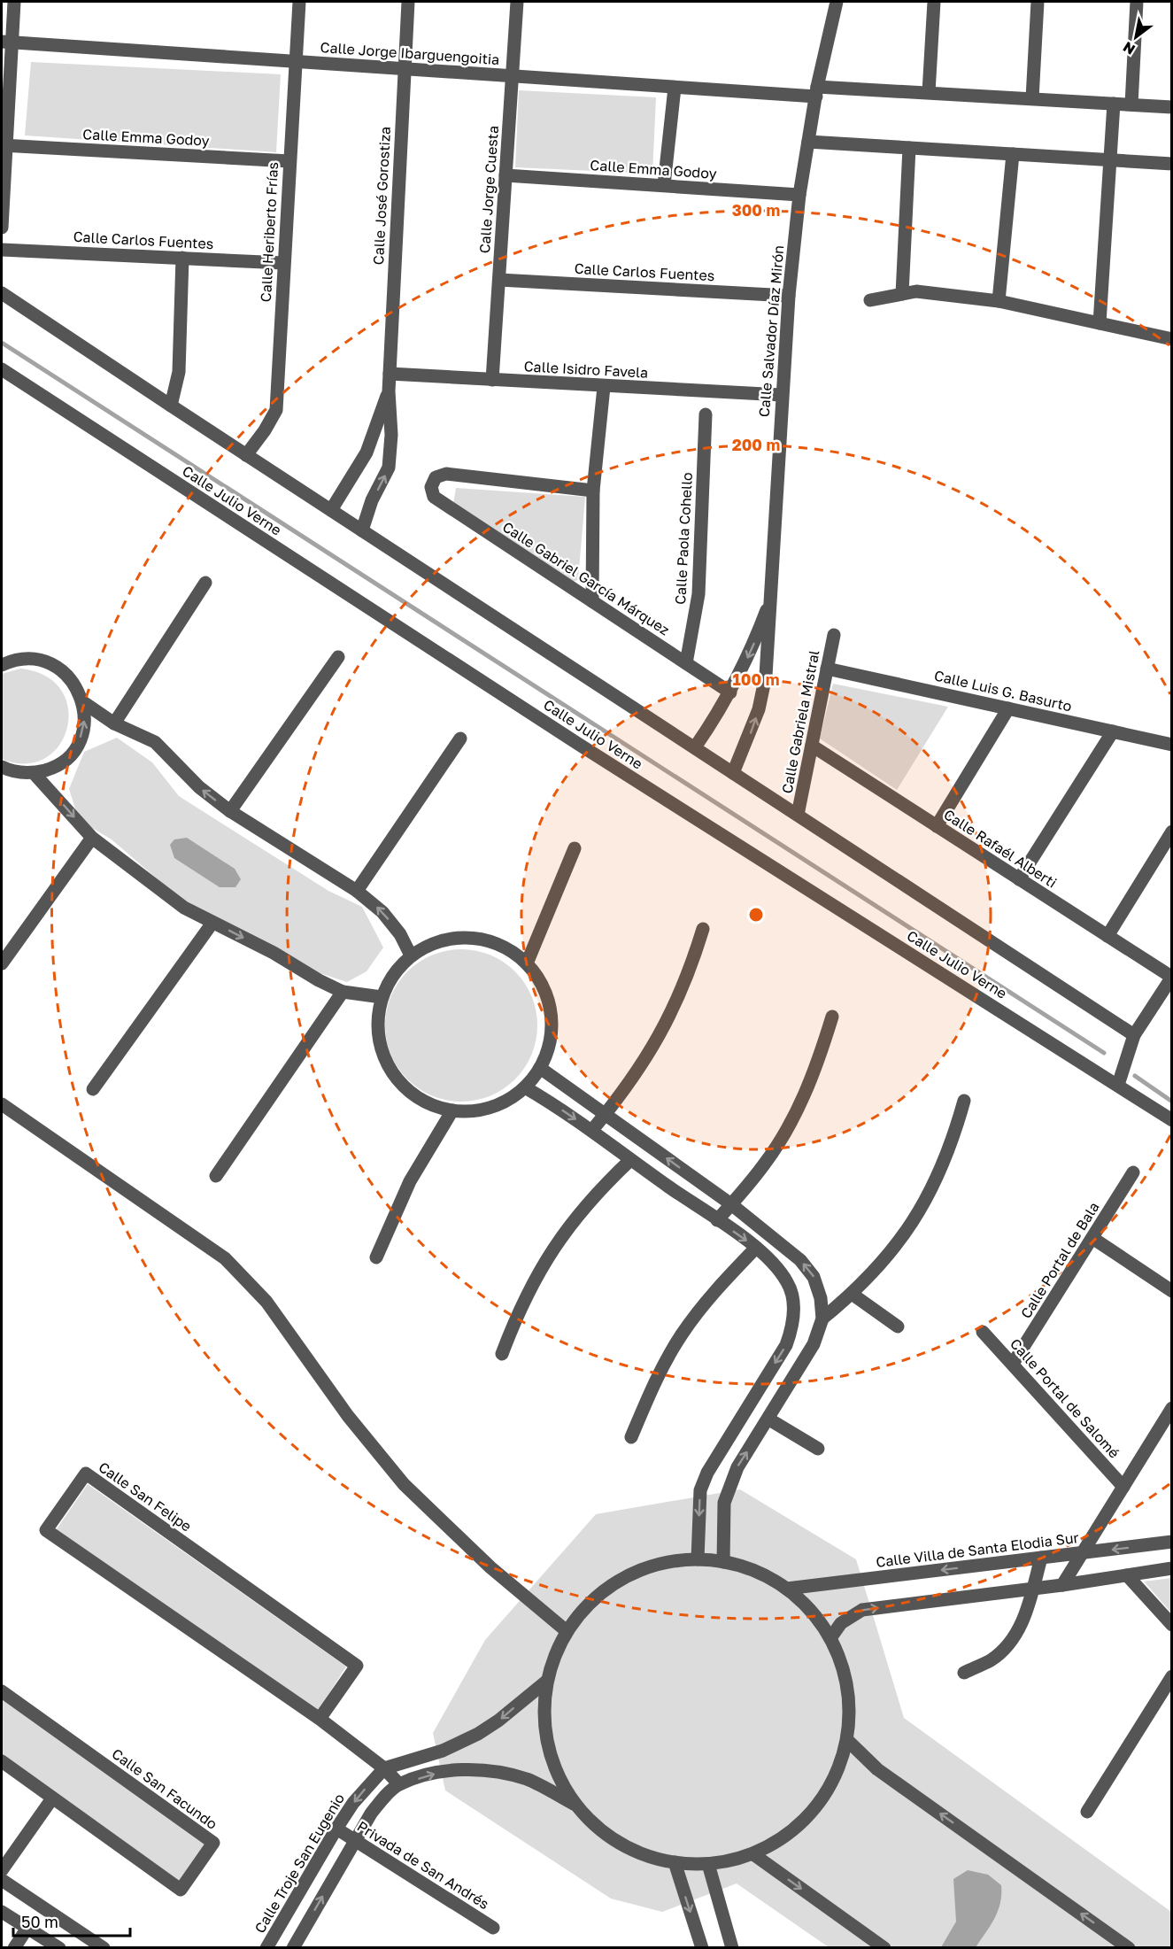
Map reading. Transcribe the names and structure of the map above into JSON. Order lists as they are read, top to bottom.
{
  "streets": {
    "street": [
      "Calle Jorge Ibarguengoitia",
      "Calle Emma Godoy",
      "Calle Jorge Cuesta",
      "Calle José Gorostiza",
      "Calle Heriberto Frías",
      "Calle Carlos Fuentes",
      "Calle Salvador Díaz Mirón",
      "Calle Isidro Favela",
      "Calle Julio Verne",
      "Calle Paola Cohello",
      "Calle Gabriel García Márquez",
      "Calle Luis G. Basurto",
      "Calle Gabriela Mistral",
      "Calle Rafaél Alberti",
      "Calle Portal de Bala",
      "Calle Portal de Salomé",
      "Calle San Felipe",
      "Calle Villa de Santa Elodia Sur",
      "Calle San Facundo",
      "Calle Troje San Eugenio",
      "Privada de San Andrés"
    ]
  },
  "crossings": [
    ["Calle Jorge Ibarguengoitia", "Calle Jorge Cuesta"],
    ["Calle Jorge Ibarguengoitia", "Calle José Gorostiza"],
    ["Calle Jorge Ibarguengoitia", "Calle Heriberto Frías"],
    ["Calle Jorge Ibarguengoitia", "Calle Salvador Díaz Mirón"],
    ["Calle Emma Godoy", "Calle Jorge Cuesta"],
    ["Calle Emma Godoy", "Calle Heriberto Frías"],
    ["Calle Emma Godoy", "Calle Salvador Díaz Mirón"],
    ["Calle Jorge Cuesta", "Calle Carlos Fuentes"],
    ["Calle Jorge Cuesta", "Calle Isidro Favela"],
    ["Calle José Gorostiza", "Calle Isidro Favela"],
    ["Calle Heriberto Frías", "Calle Carlos Fuentes"],
    ["Calle Carlos Fuentes", "Calle Salvador Díaz Mirón"],
    ["Calle Salvador Díaz Mirón", "Calle Isidro Favela"],
    ["Calle Salvador Díaz Mirón", "Calle Gabriel García Márquez"],
    ["Calle Paola Cohello", "Calle Gabriel García Márquez"],
    ["Calle Luis G. Basurto", "Calle Gabriela Mistral"],
    ["Calle Gabriela Mistral", "Calle Rafaél Alberti"],
    ["Calle Portal de Bala", "Calle Portal de Salomé"],
    ["Calle San Felipe", "Calle Troje San Eugenio"],
    ["Calle Troje San Eugenio", "Privada de San Andrés"]
  ],
  "scale_bar": "50 m",
  "north": "bottom left",
  "rings": ["300 m", "200 m", "100 m"]
}
